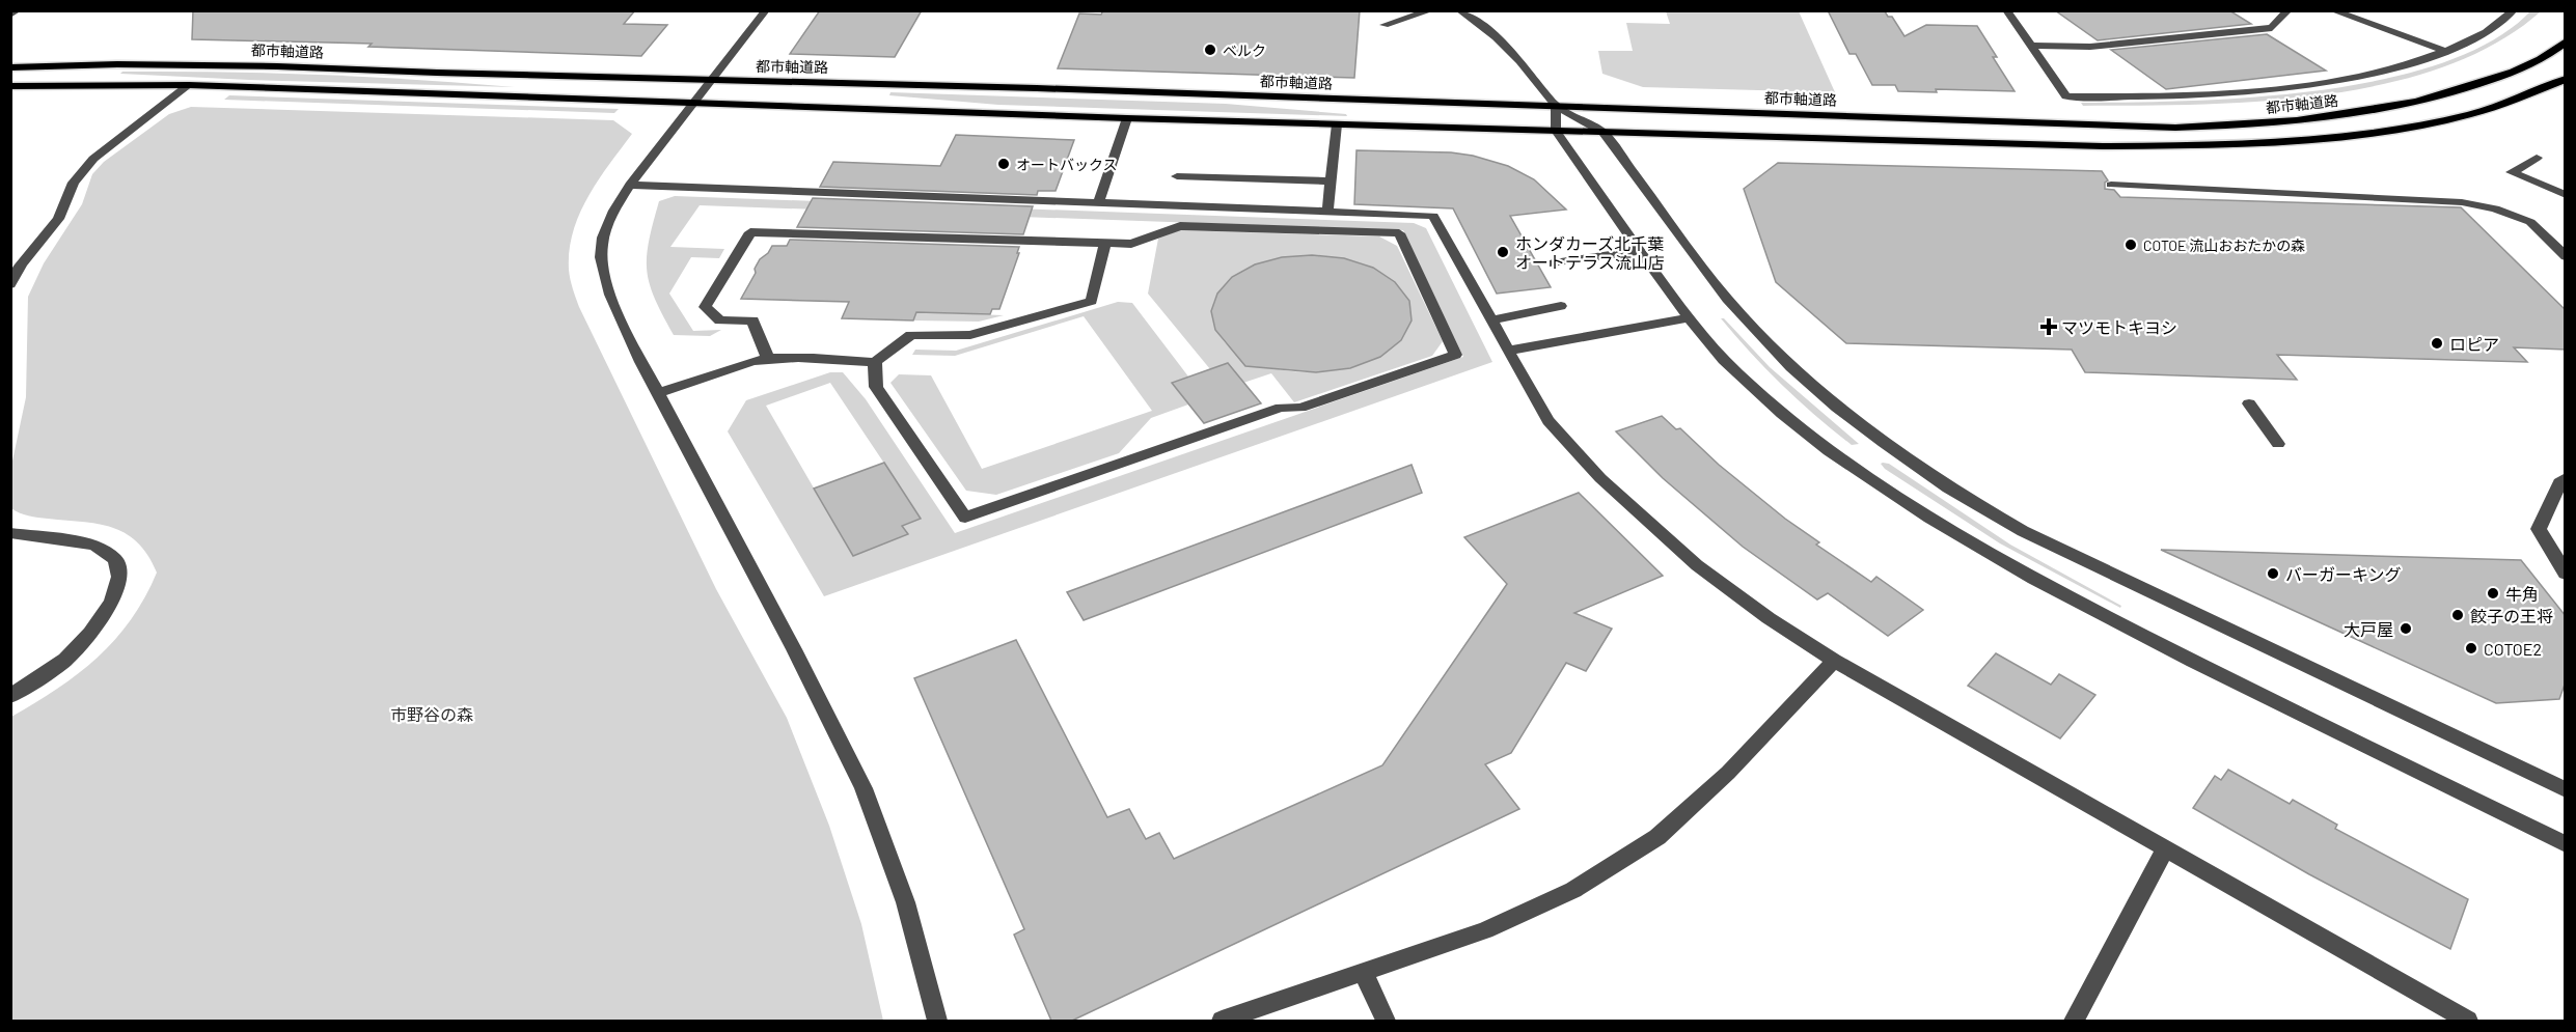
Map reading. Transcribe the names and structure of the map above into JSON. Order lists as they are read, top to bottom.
{
  "streets": {
    "main road": ["都市軸道路"]
  },
  "parks": ["市野谷の森"],
  "places": {
    "other": [
      "ベルク",
      "オートバックス",
      "COTOE 流山おおたかの森",
      "ホンダカーズ北千葉 オートテラス流山店",
      "ロピア",
      "バーガーキング",
      "牛角",
      "餃子の王将",
      "大戸屋",
      "COTOE2"
    ],
    "health": ["マツモトキヨシ"]
  }
}
